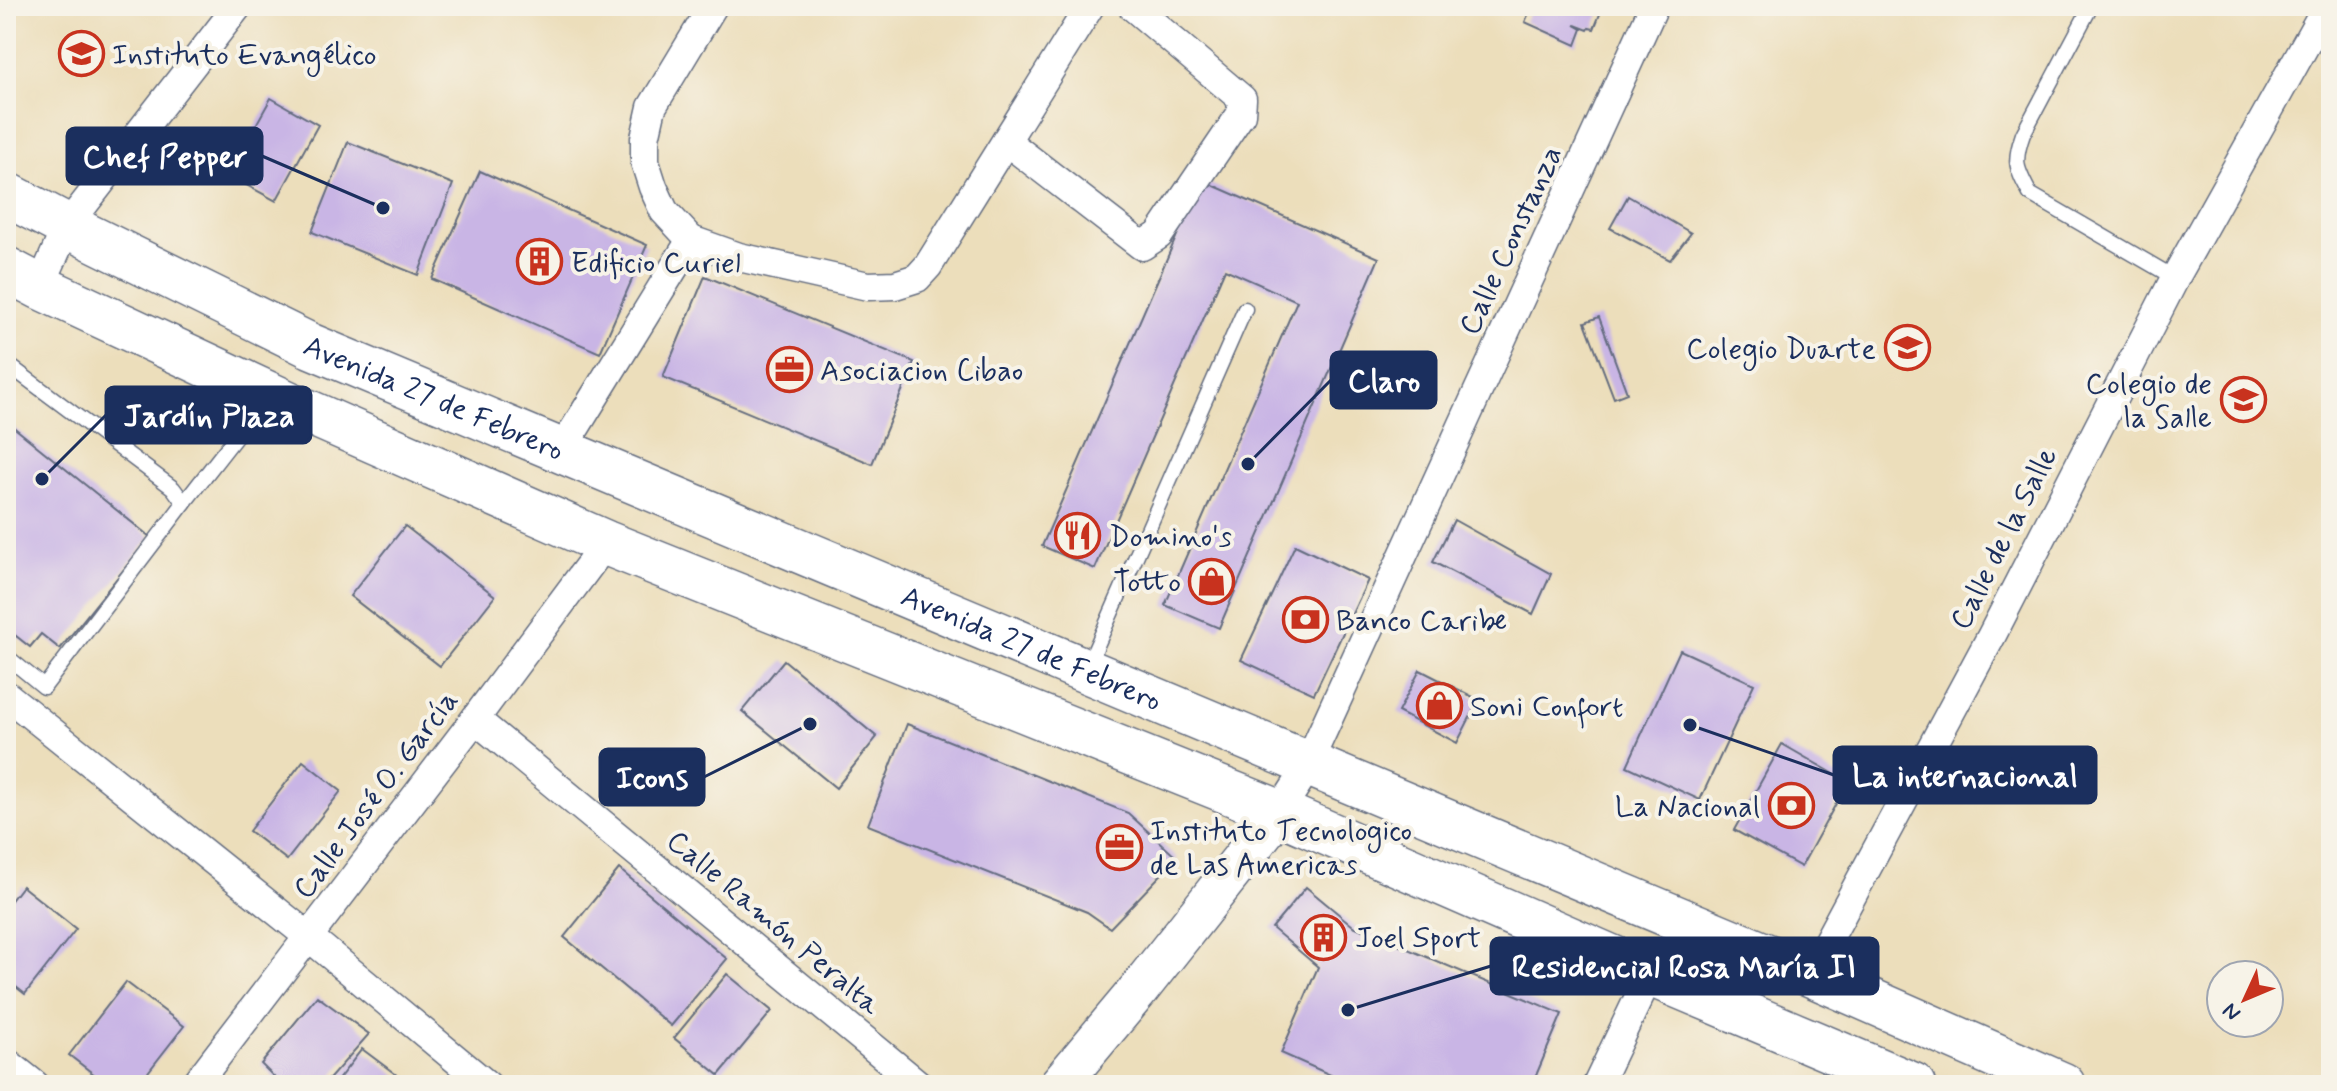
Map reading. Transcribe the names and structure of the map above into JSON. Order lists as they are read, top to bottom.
{
  "streets": {
    "main road": ["Avenida 27 de Febrero"],
    "street": [
      "Calle Constanza",
      "Calle de la Salle",
      "Calle José O. García",
      "Calle Ramón Peralta"
    ]
  },
  "crossings": [
    ["Calle Constanza", "Avenida 27 de Febrero"],
    ["Avenida 27 de Febrero", "Calle de la Salle"],
    ["Avenida 27 de Febrero", "Calle José O. García"],
    ["Calle José O. García", "Calle Ramón Peralta"]
  ],
  "places": {
    "school or university": ["Instituto Evangélico", "Colegio Duarte", "Colegio de la Salle"],
    "other": [
      "Chef Pepper",
      "Claro",
      "Jardín Plaza",
      "Icons",
      "La internacional",
      "Residencial Rosa María II"
    ],
    "building": ["Edificio Curiel", "Joel Sport"],
    "office": ["Asociacion Cibao", "Instituto Tecnologico de Las Americas"],
    "restaurant": ["Domino's"],
    "shop": ["Totto", "Soni Confort"],
    "bank": ["Banco Caribe", "La Nacional"]
  },
  "north": "bottom left"
}
